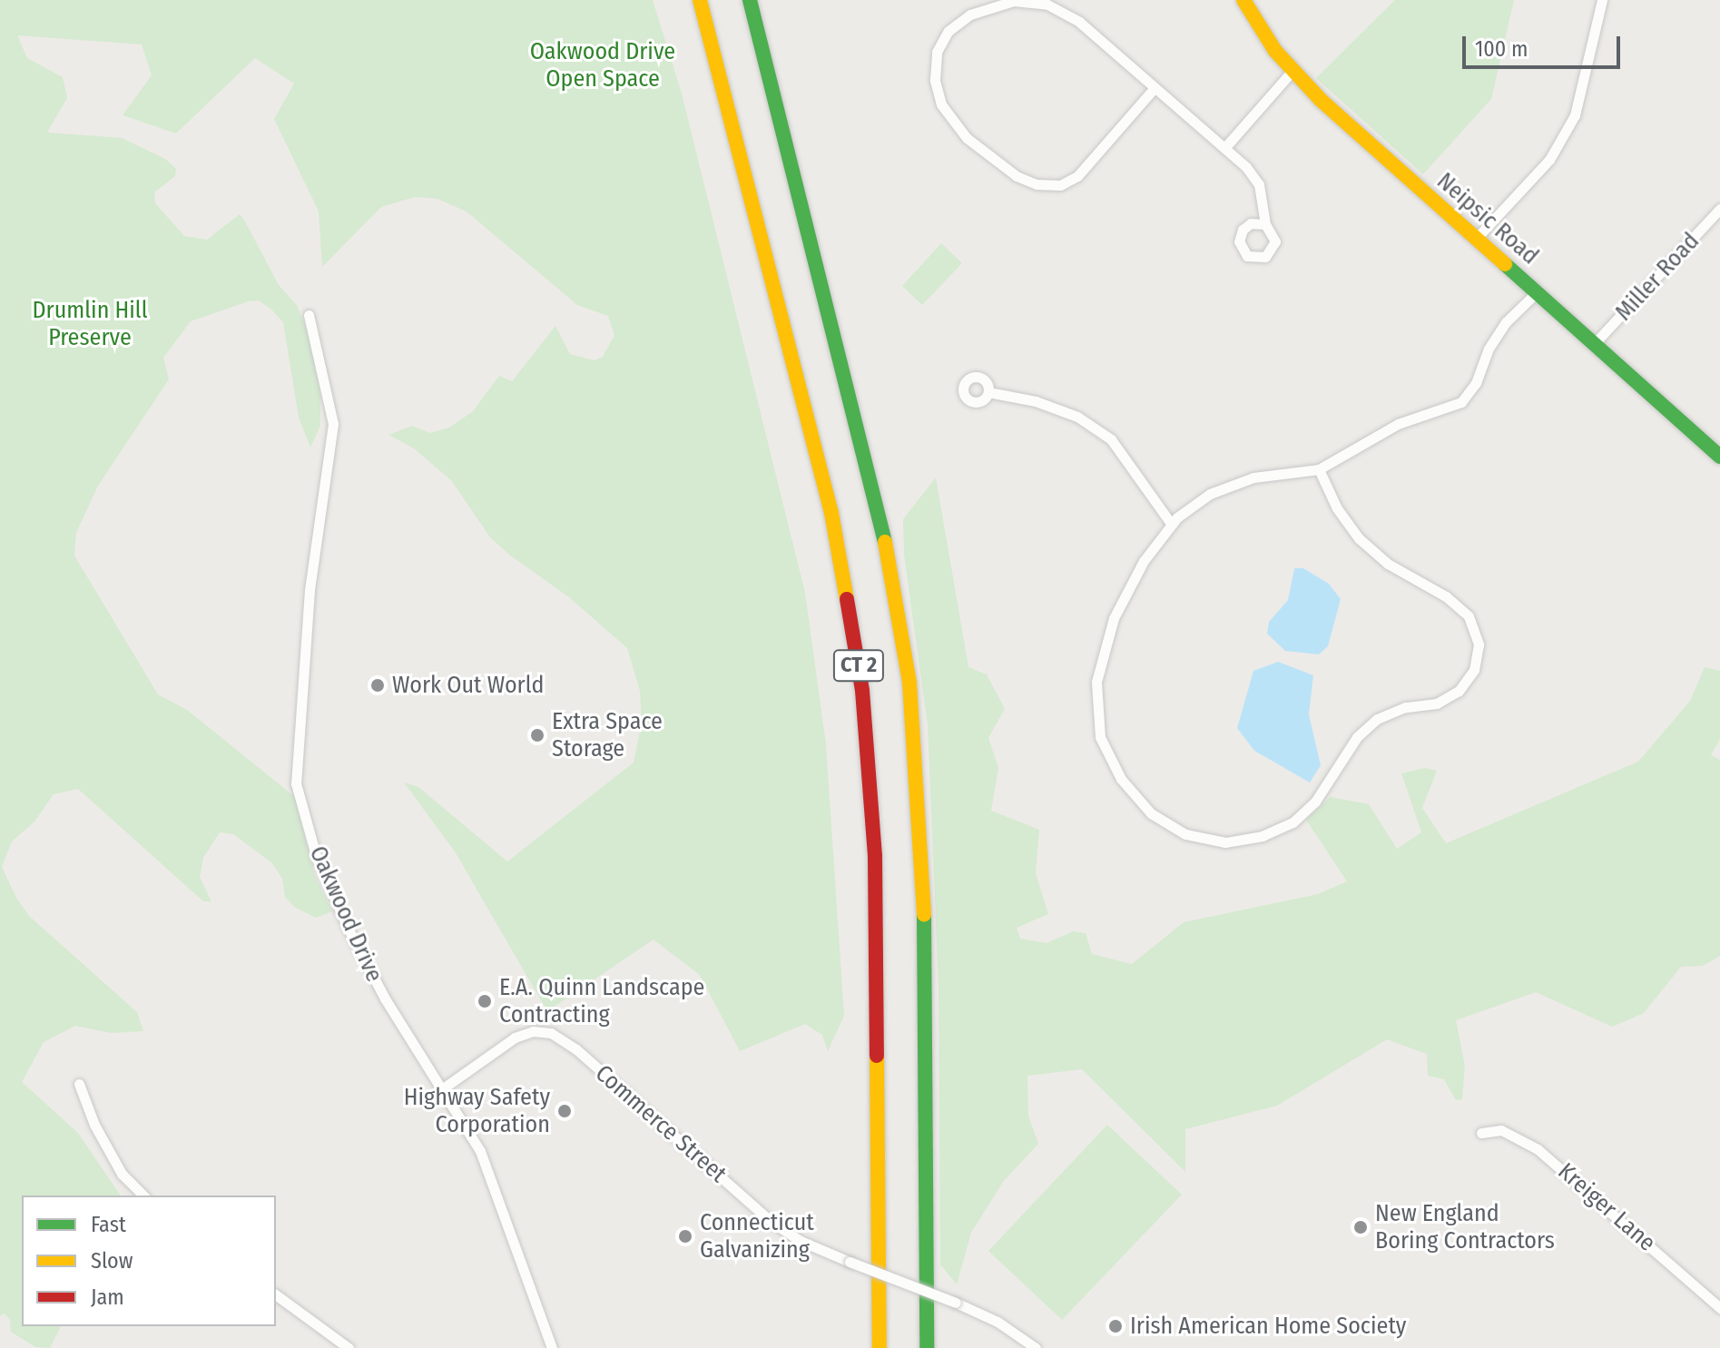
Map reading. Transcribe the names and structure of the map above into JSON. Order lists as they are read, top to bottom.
{
  "streets": {
    "main road": ["Neipsic Road", "CT 2"],
    "street": [
      "Miller Road",
      "Oakwood Drive",
      "Commerce Street",
      "Kreiger Lane"
    ]
  },
  "crossings": [
    ["Neipsic Road", "Miller Road"],
    ["Oakwood Drive", "Commerce Street"]
  ],
  "parks": ["Oakwood Drive Open Space", "Drumlin Hill Preserve"],
  "places": [
    "Work Out World",
    "Extra Space Storage",
    "E.A. Quinn Landscape Contracting",
    "Highway Safety Corporation",
    "New England Boring Contractors",
    "Connecticut Galvanizing",
    "Irish American Home Society"
  ],
  "legend": ["Fast", "Slow", "Jam"],
  "scale_bar": "100 m"
}
